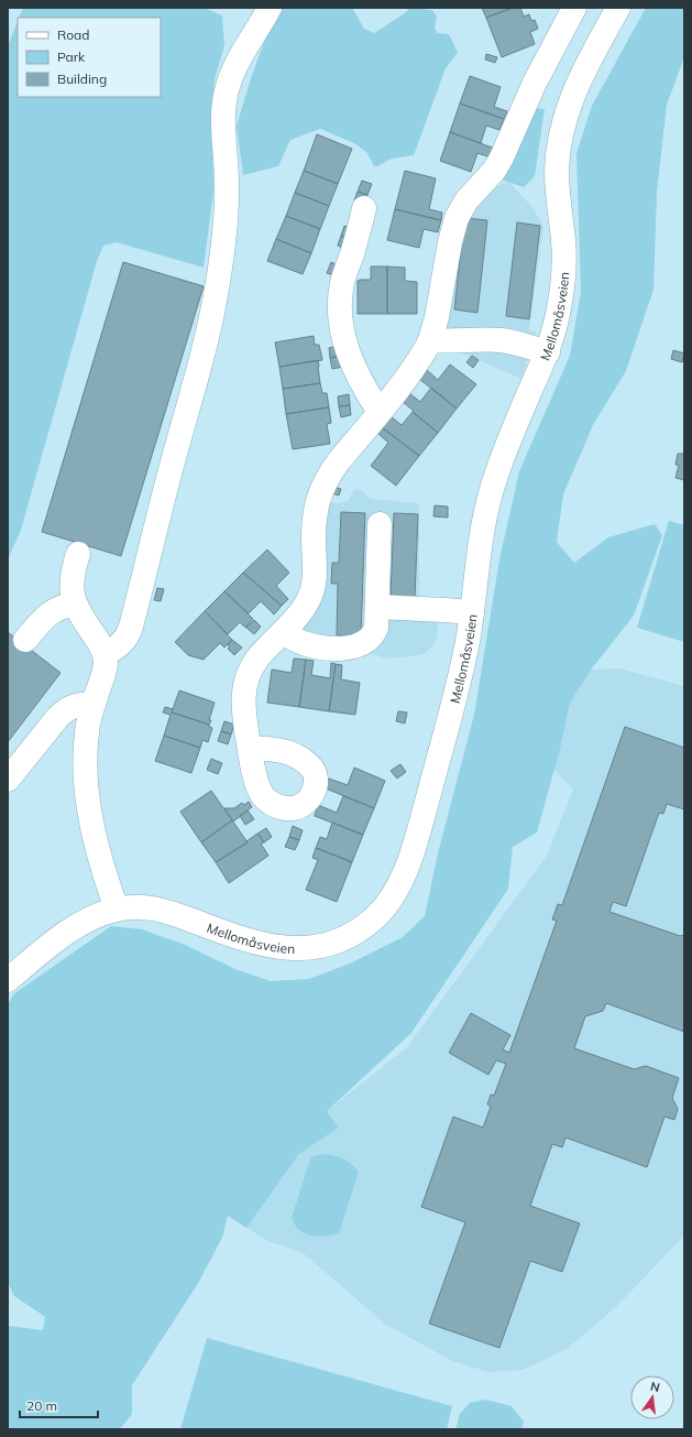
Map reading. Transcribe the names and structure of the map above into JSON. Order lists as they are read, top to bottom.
{
  "streets": {
    "street": ["Mellomåsveien"]
  },
  "legend": ["Road", "Park", "Building"],
  "scale_bar": "20 m",
  "north": "top"
}
